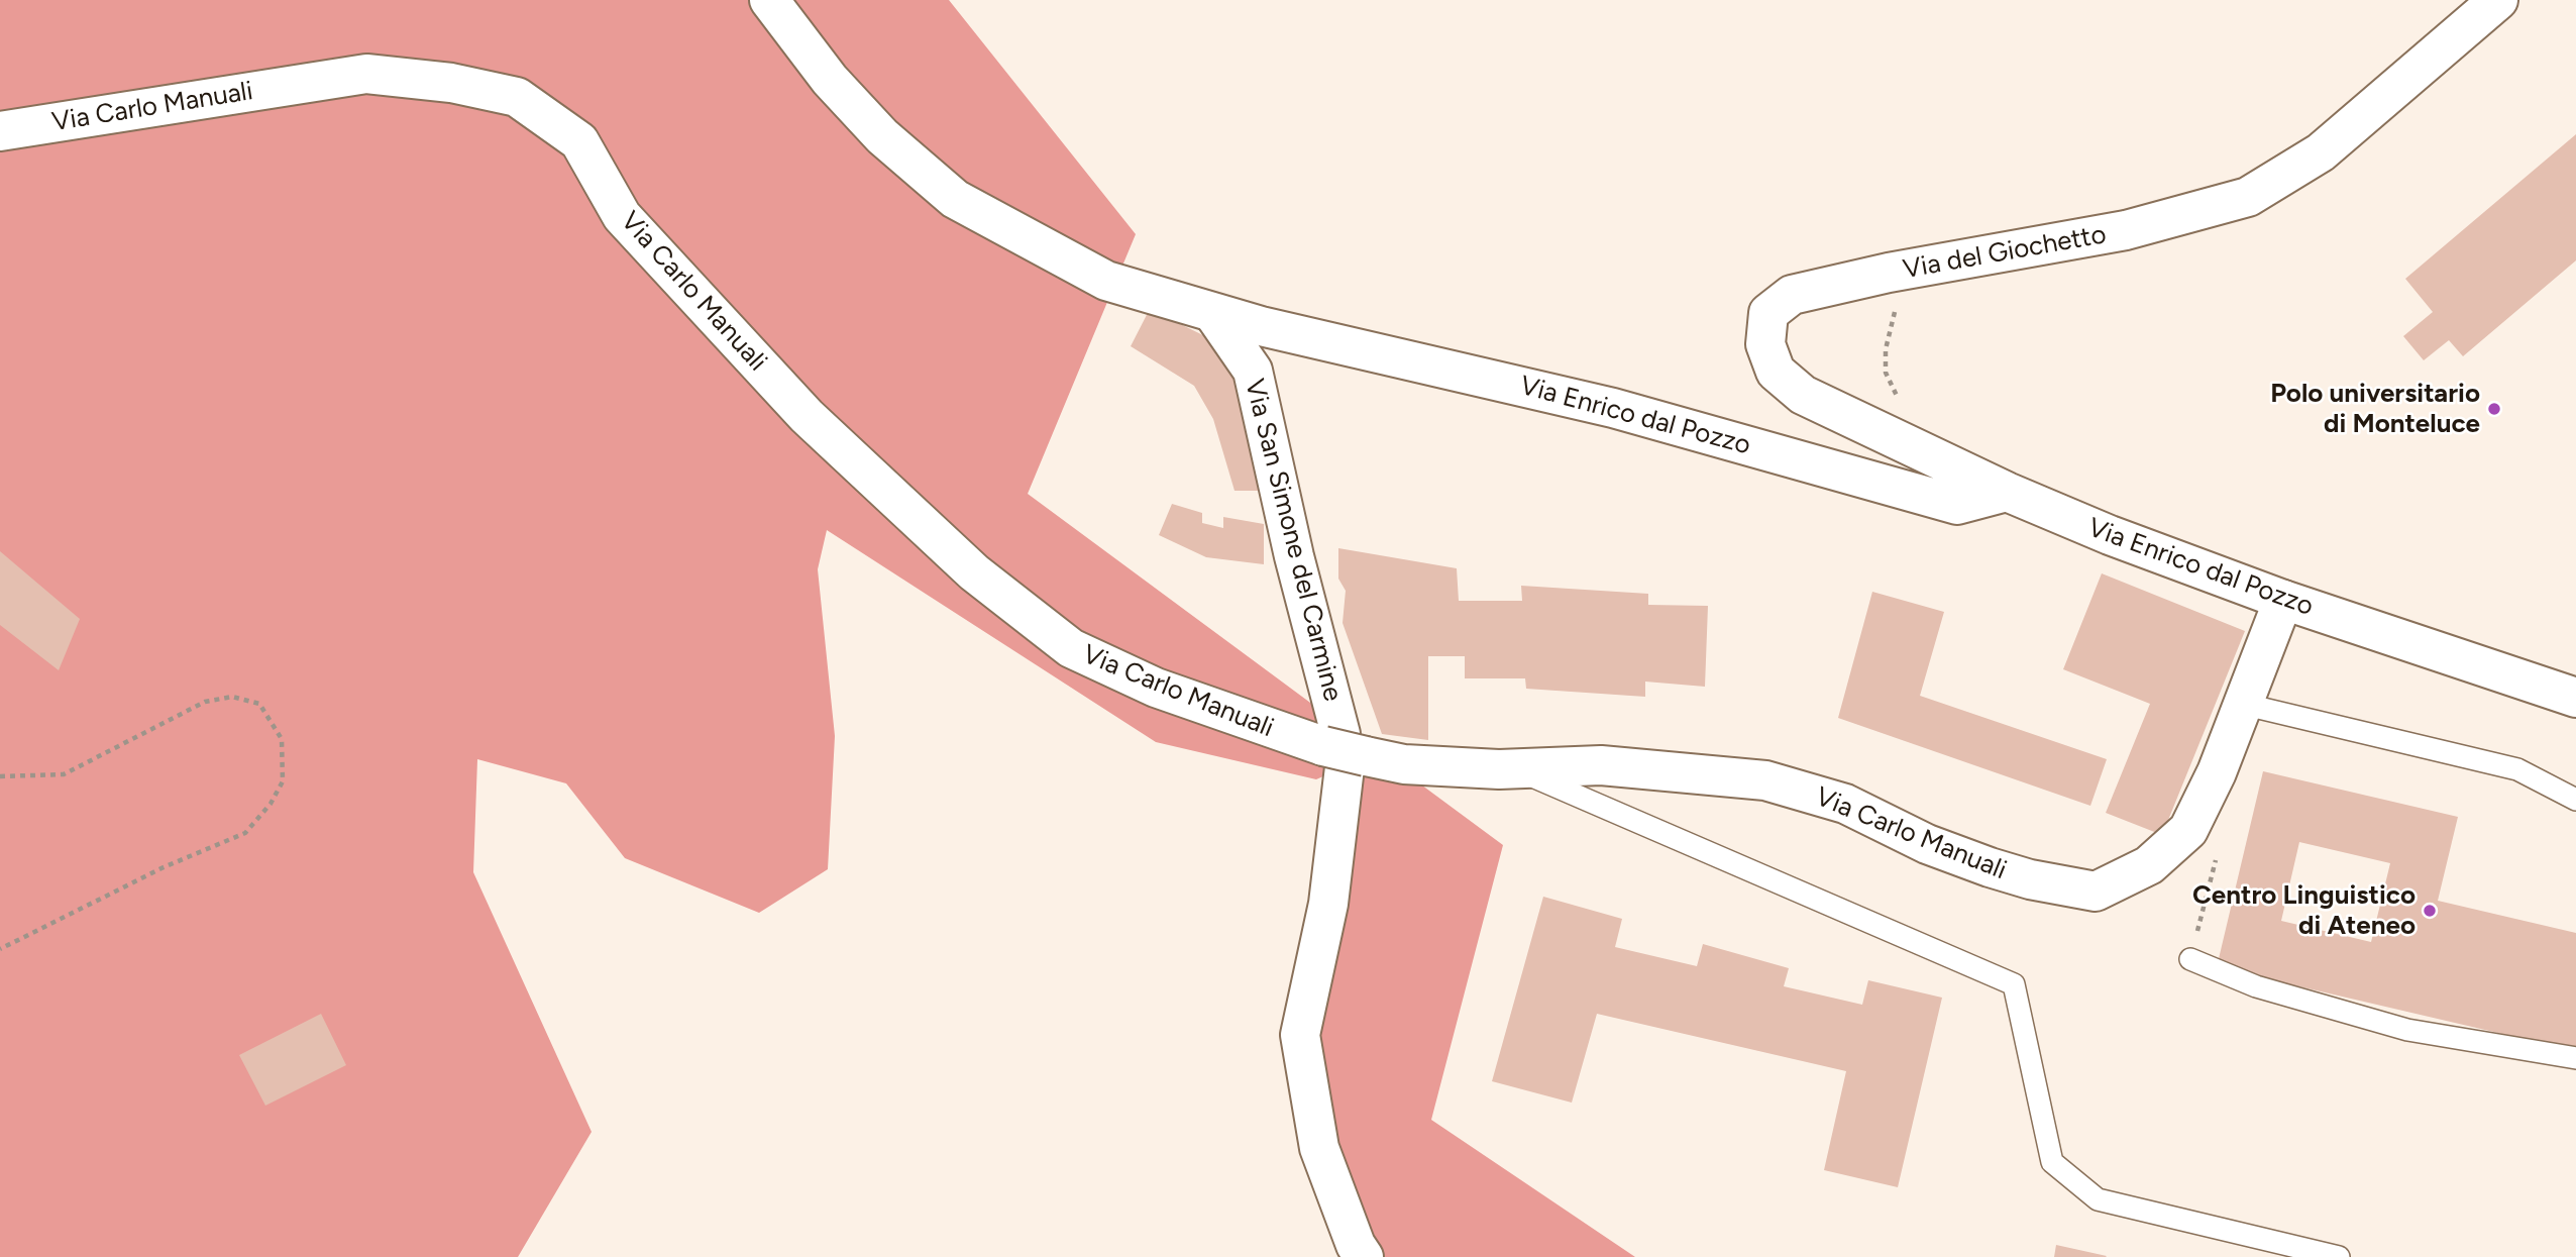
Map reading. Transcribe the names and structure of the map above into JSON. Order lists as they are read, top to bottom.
{
  "streets": {
    "street": [
      "Via Carlo Manuali",
      "Via del Giochetto",
      "Via Enrico dal Pozzo",
      "Via San Simone del Carmine"
    ]
  },
  "crossings": [
    ["Via Carlo Manuali", "Via Enrico dal Pozzo"],
    ["Via Carlo Manuali", "Via San Simone del Carmine"],
    ["Via del Giochetto", "Via Enrico dal Pozzo"],
    ["Via Enrico dal Pozzo", "Via San Simone del Carmine"]
  ],
  "places": ["Polo universitario di Monteluce", "Centro Linguistico di Ateneo"]
}
